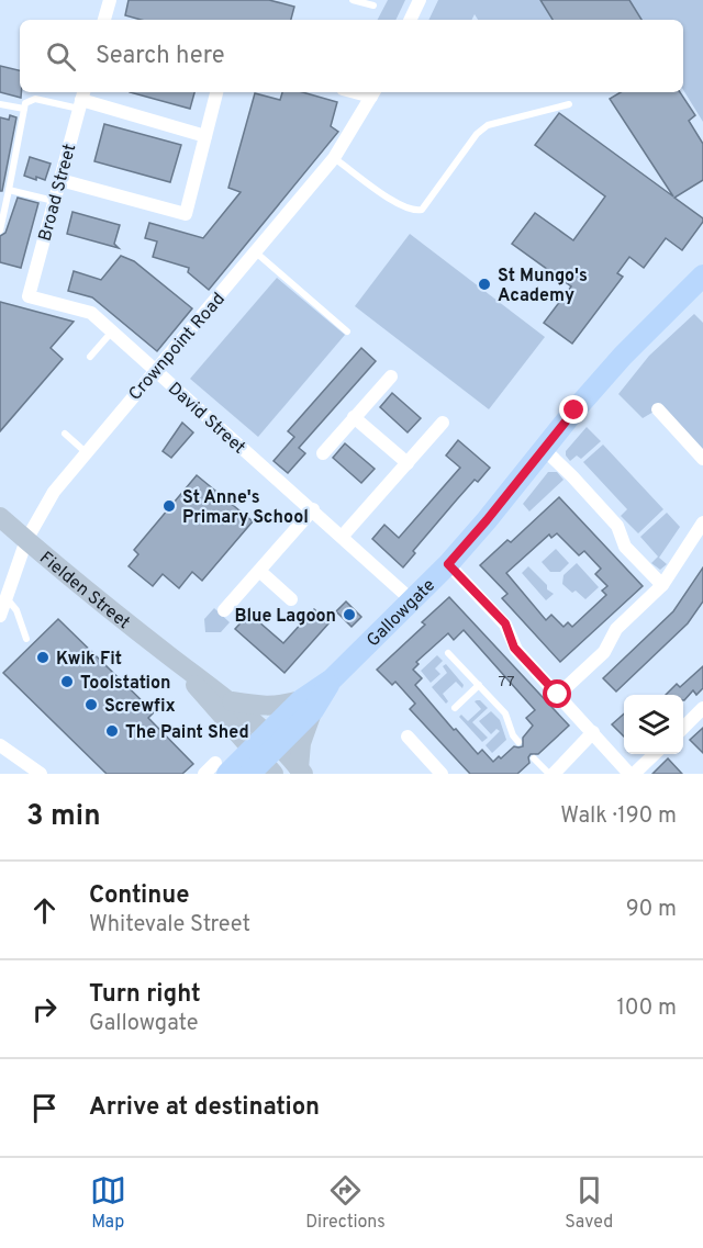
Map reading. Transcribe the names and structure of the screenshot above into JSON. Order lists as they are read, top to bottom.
{
  "streets": {
    "main road": ["Fielden Street", "Gallowgate"],
    "street": ["Broad Street", "Crownpoint Road", "David Street"]
  },
  "crossings": [
    ["Broad Street", "David Street"],
    ["Crownpoint Road", "David Street"],
    ["Crownpoint Road", "Fielden Street"],
    ["Fielden Street", "Gallowgate"]
  ],
  "places": [
    "St Mungo's Academy",
    "St Anne's Primary School",
    "Blue Lagoon",
    "Kwik Fit",
    "Toolstation",
    "Screwfix",
    "The Paint Shed"
  ],
  "house_numbers": ["77"],
  "page": {
    "search": "Search here",
    "heading": ["3 min", "Walk · 190 m"],
    "list": [
      ["Continue", "Whitevale Street", "90 m"],
      ["Turn right", "Gallowgate", "100 m"],
      "Arrive at destination"
    ],
    "nav": ["Map", "Directions", "Saved"]
  }
}
